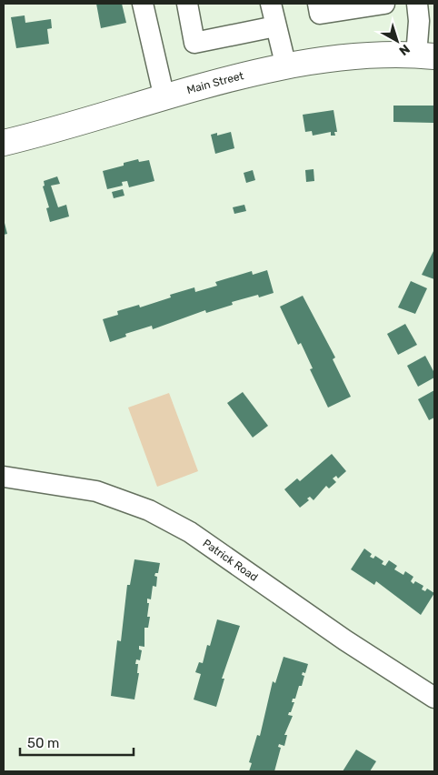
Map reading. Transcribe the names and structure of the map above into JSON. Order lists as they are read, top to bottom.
{
  "streets": {
    "main road": ["Main Street"],
    "street": ["Patrick Road"]
  },
  "scale_bar": "50 m",
  "north": "bottom right"
}
